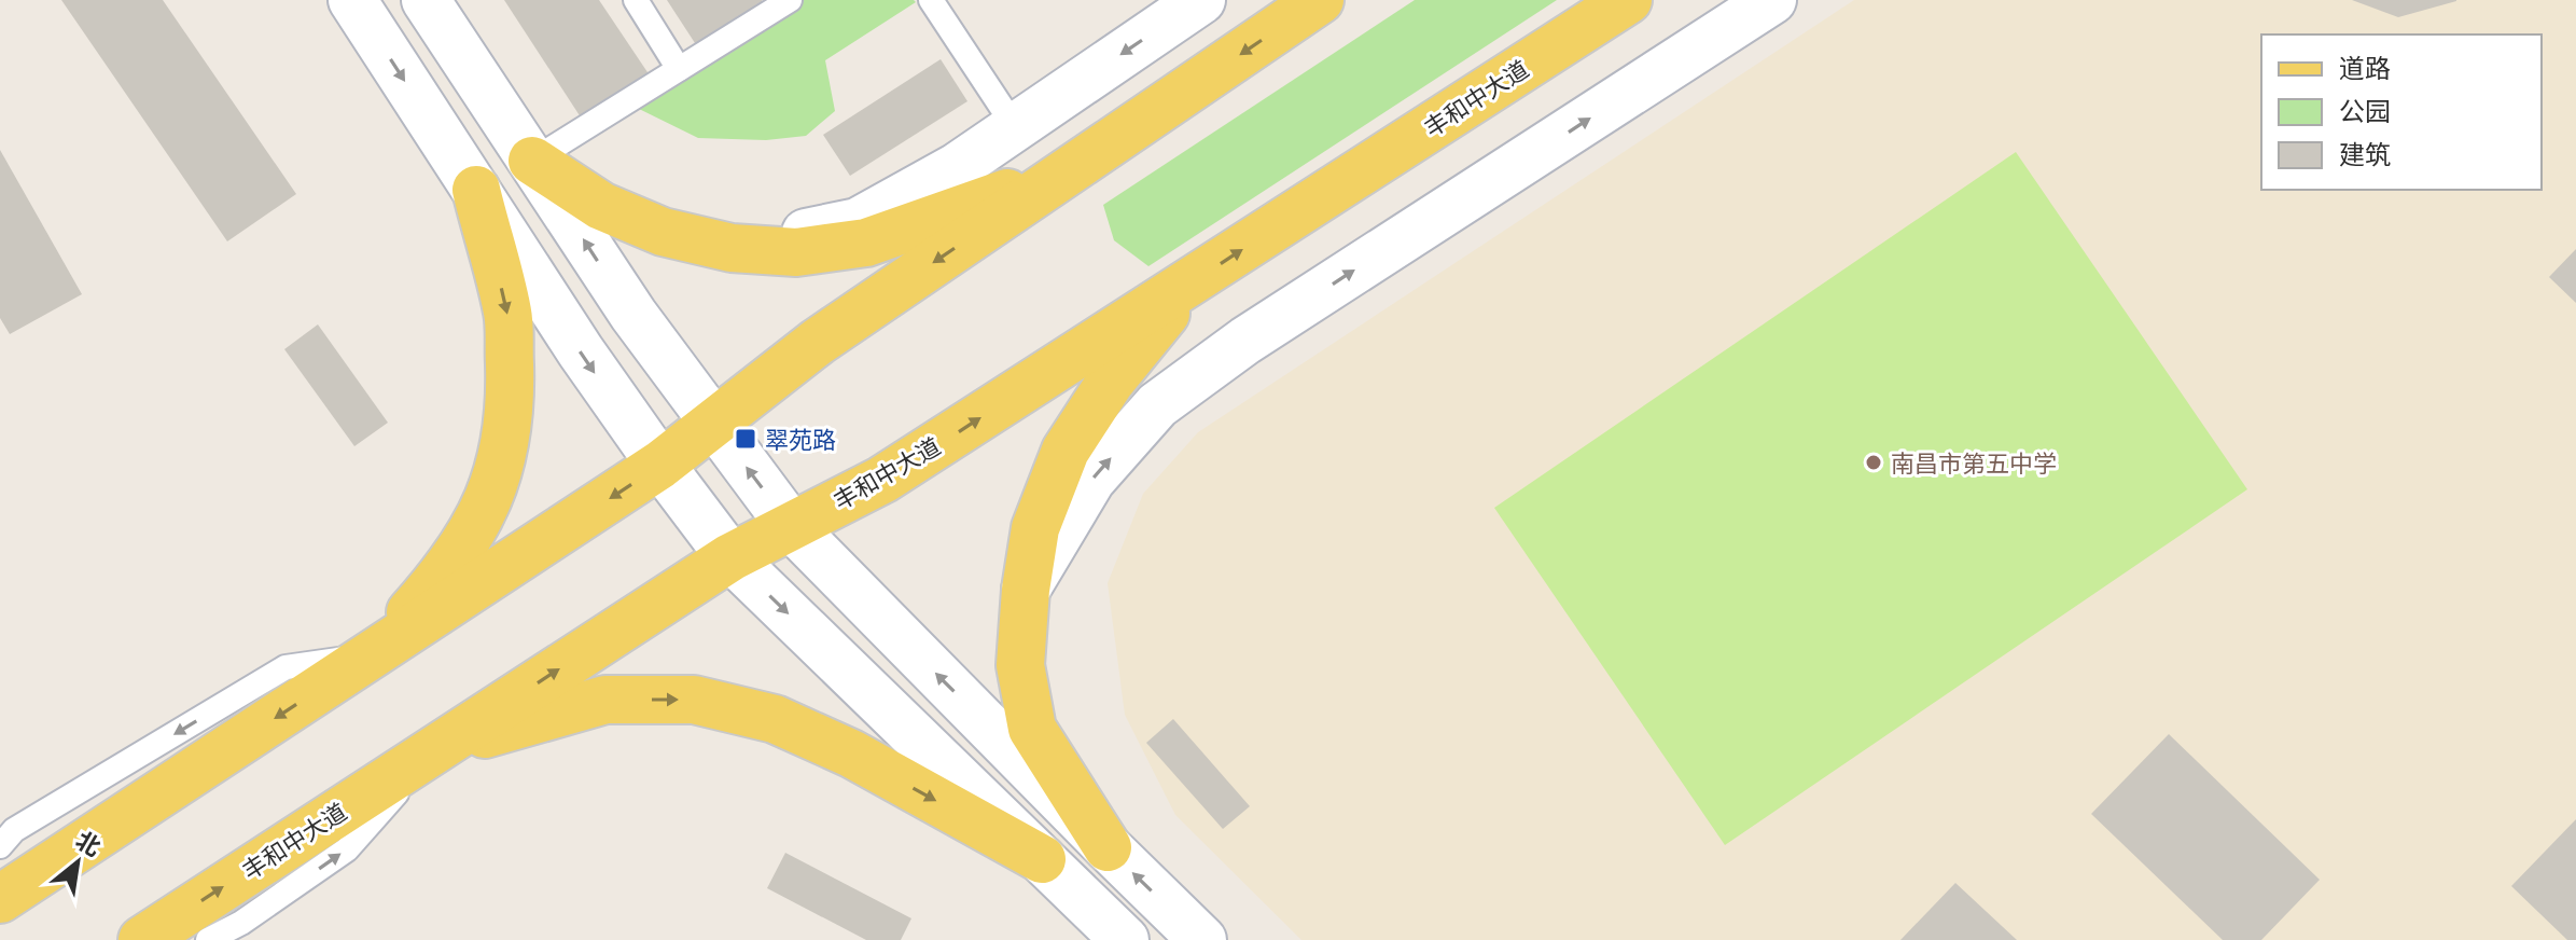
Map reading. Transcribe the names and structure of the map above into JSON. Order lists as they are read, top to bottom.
{
  "streets": {
    "main road": ["丰和中大道"]
  },
  "places": {
    "transit": ["翠苑路"],
    "other": ["南昌市第五中学"]
  },
  "legend": ["道路", "公园", "建筑"],
  "north": "top right"
}
